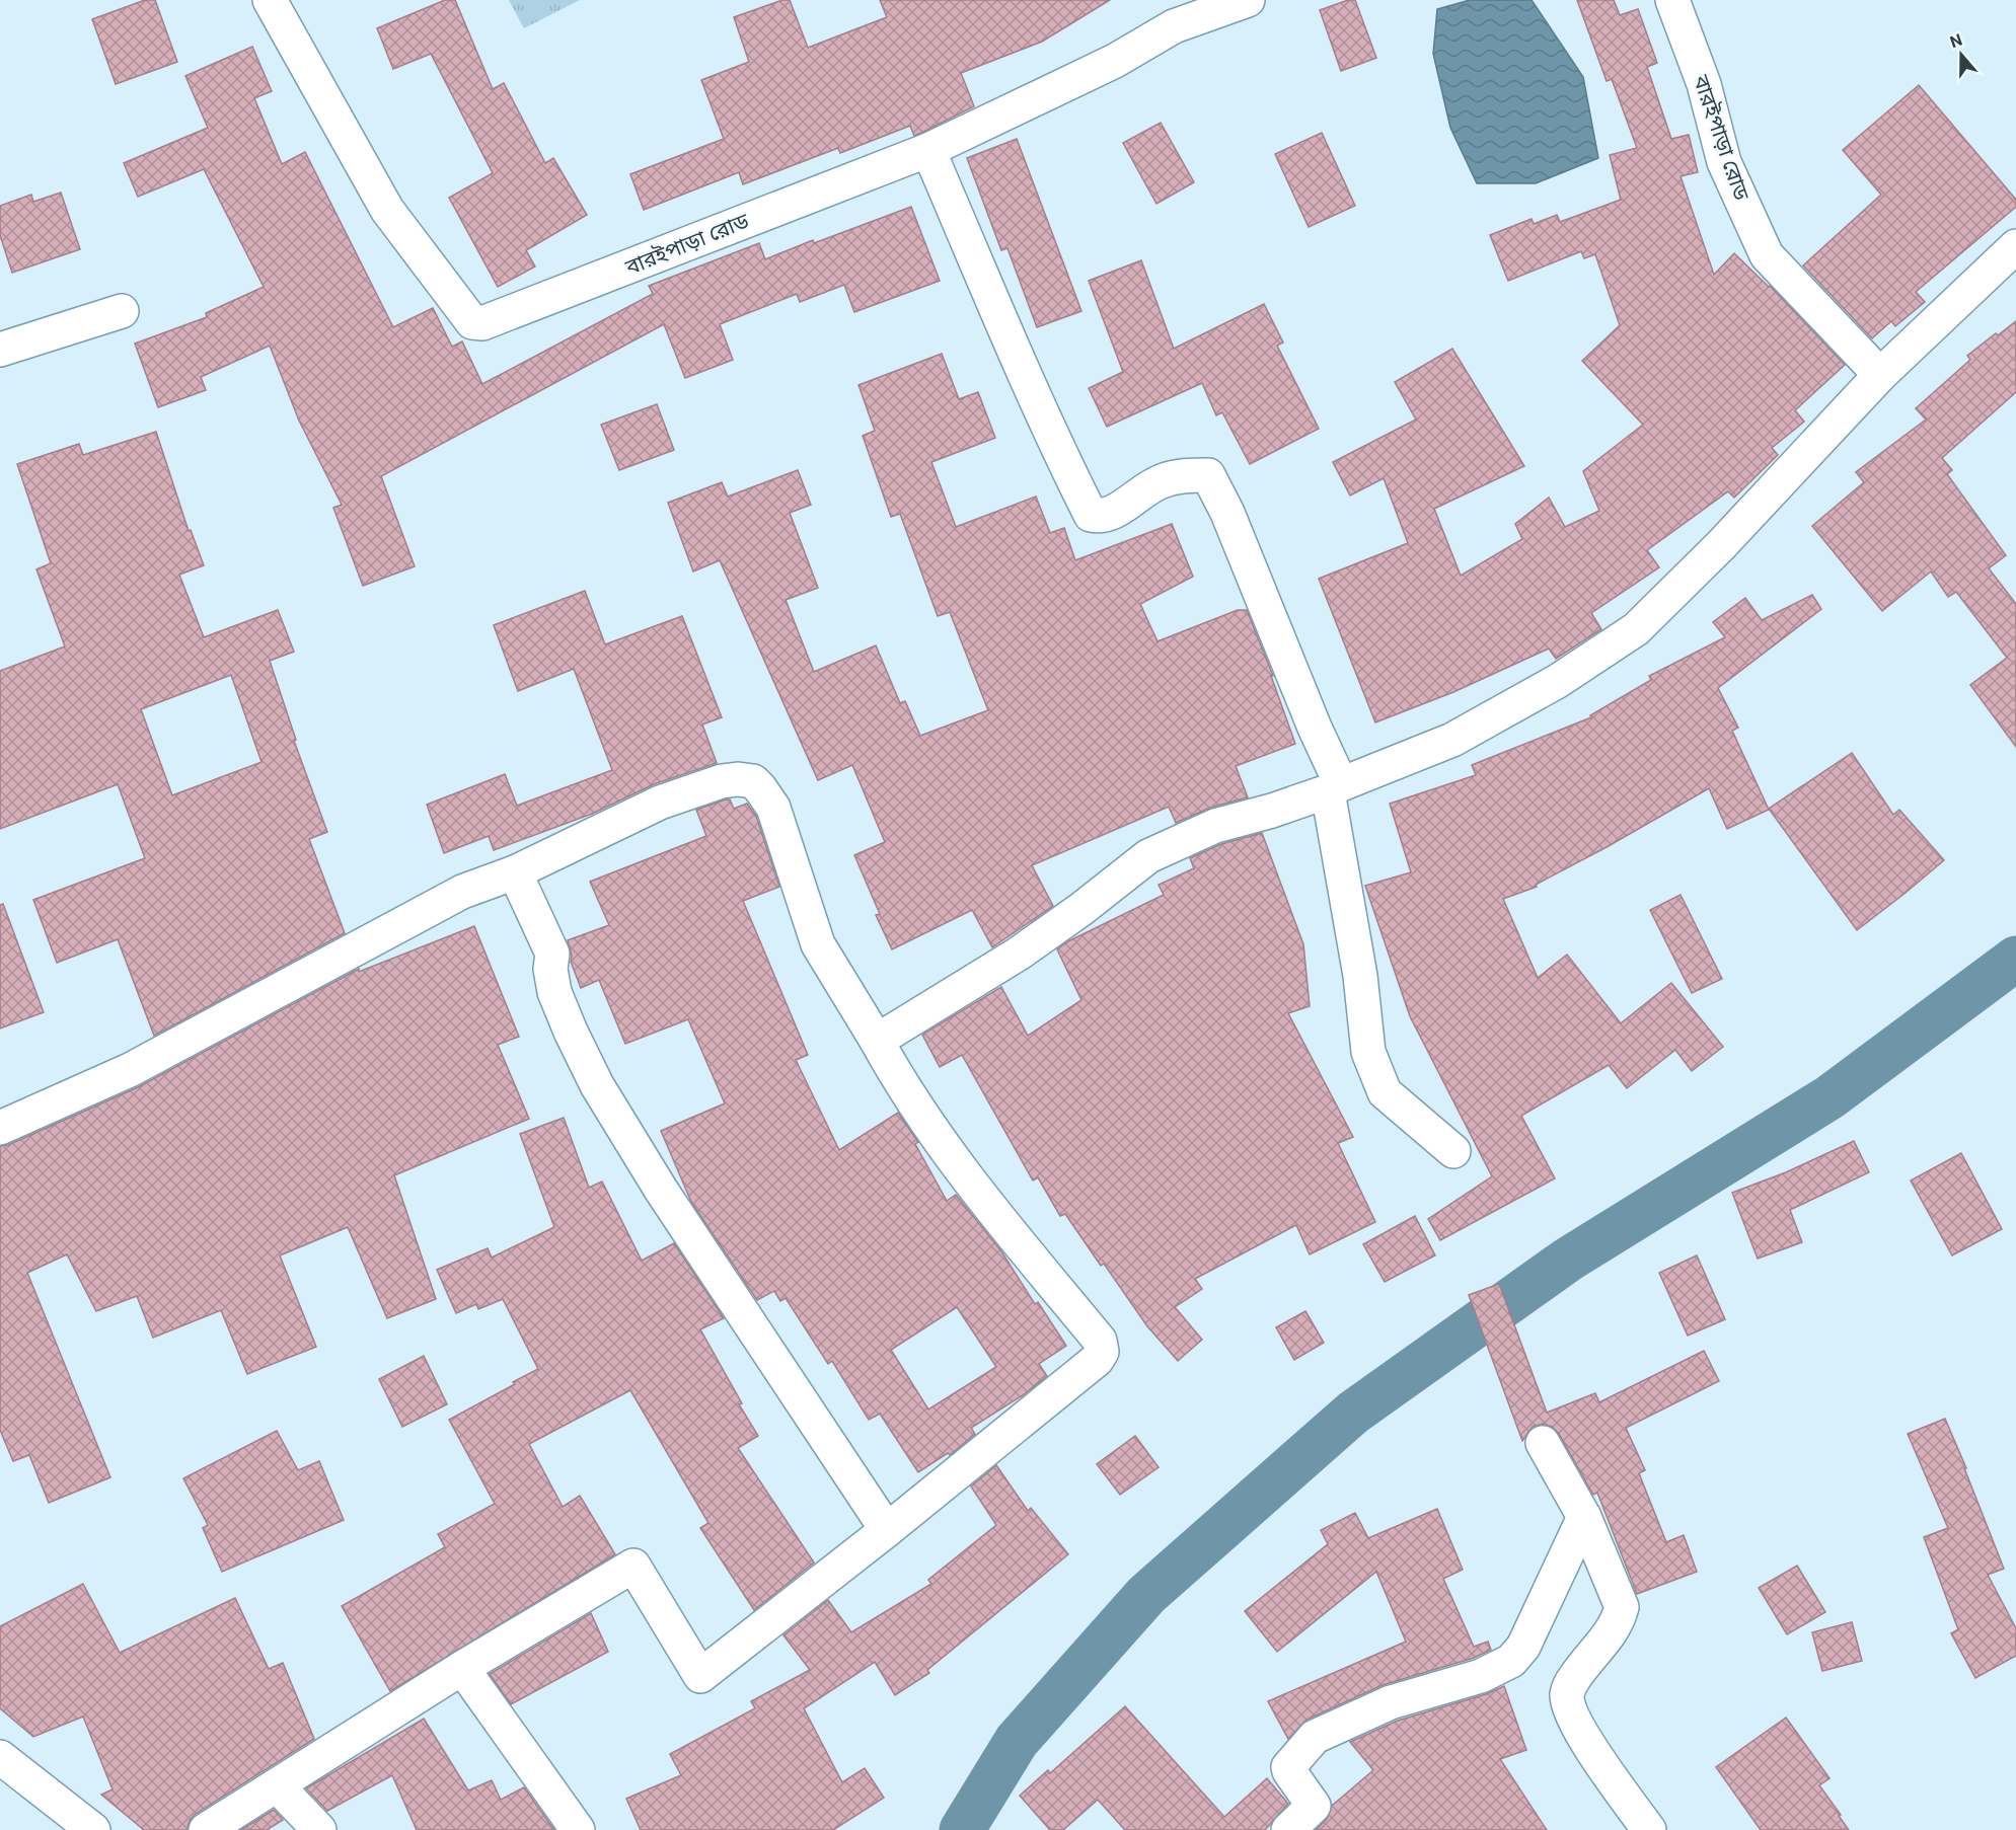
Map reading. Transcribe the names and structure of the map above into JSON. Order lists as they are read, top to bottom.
{
  "streets": {
    "street": ["বারইপাড়া রোড"]
  },
  "north": "top"
}
